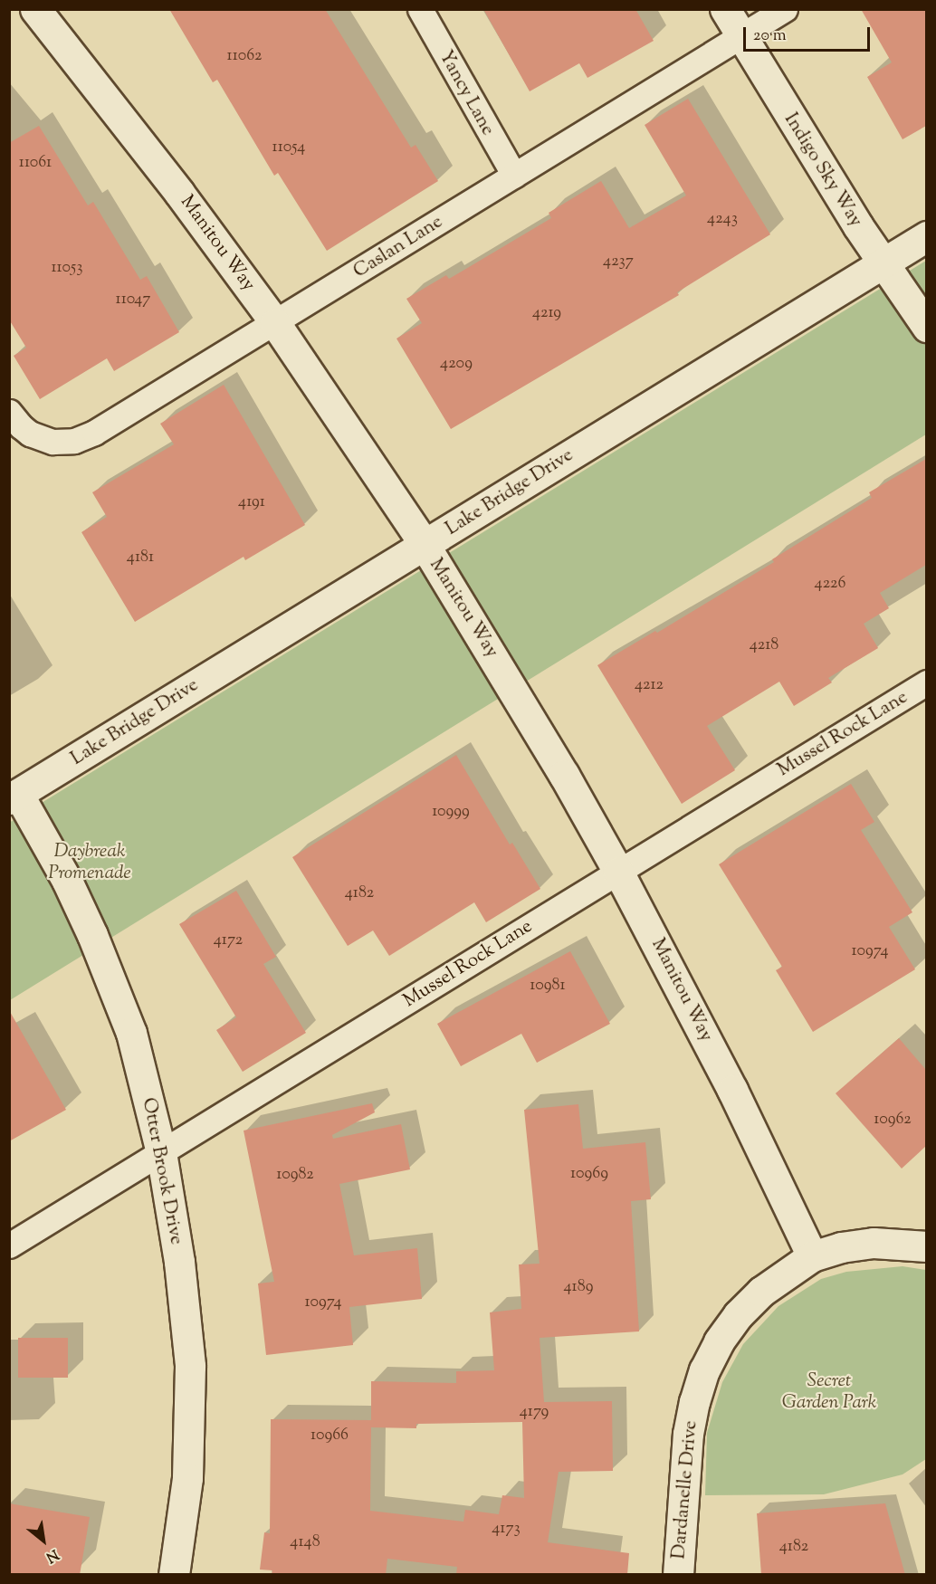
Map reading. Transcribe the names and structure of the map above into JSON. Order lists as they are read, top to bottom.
{
  "streets": {
    "street": [
      "Indigo Sky Way",
      "Manitou Way",
      "Lake Bridge Drive",
      "Otter Brook Drive",
      "Dardanelle Drive"
    ],
    "lane": ["Yancy Lane", "Caslan Lane", "Mussel Rock Lane"]
  },
  "crossings": [
    ["Yancy Lane", "Caslan Lane"],
    ["Indigo Sky Way", "Caslan Lane"],
    ["Indigo Sky Way", "Lake Bridge Drive"],
    ["Manitou Way", "Caslan Lane"],
    ["Manitou Way", "Lake Bridge Drive"],
    ["Manitou Way", "Mussel Rock Lane"],
    ["Manitou Way", "Dardanelle Drive"],
    ["Lake Bridge Drive", "Otter Brook Drive"],
    ["Mussel Rock Lane", "Otter Brook Drive"]
  ],
  "parks": ["Daybreak Promenade", "Secret Garden Park"],
  "house_numbers": [
    "11062",
    "11054",
    "11061",
    "4243",
    "4237",
    "11053",
    "11047",
    "4219",
    "4209",
    "4191",
    "4181",
    "4226",
    "4218",
    "4212",
    "10999",
    "4182",
    "4172",
    "10974",
    "10981",
    "10962",
    "10969",
    "10982",
    "4189",
    "10974",
    "4179",
    "10966",
    "4173",
    "4148",
    "4182"
  ],
  "scale_bar": "20 m",
  "north": "bottom right"
}
